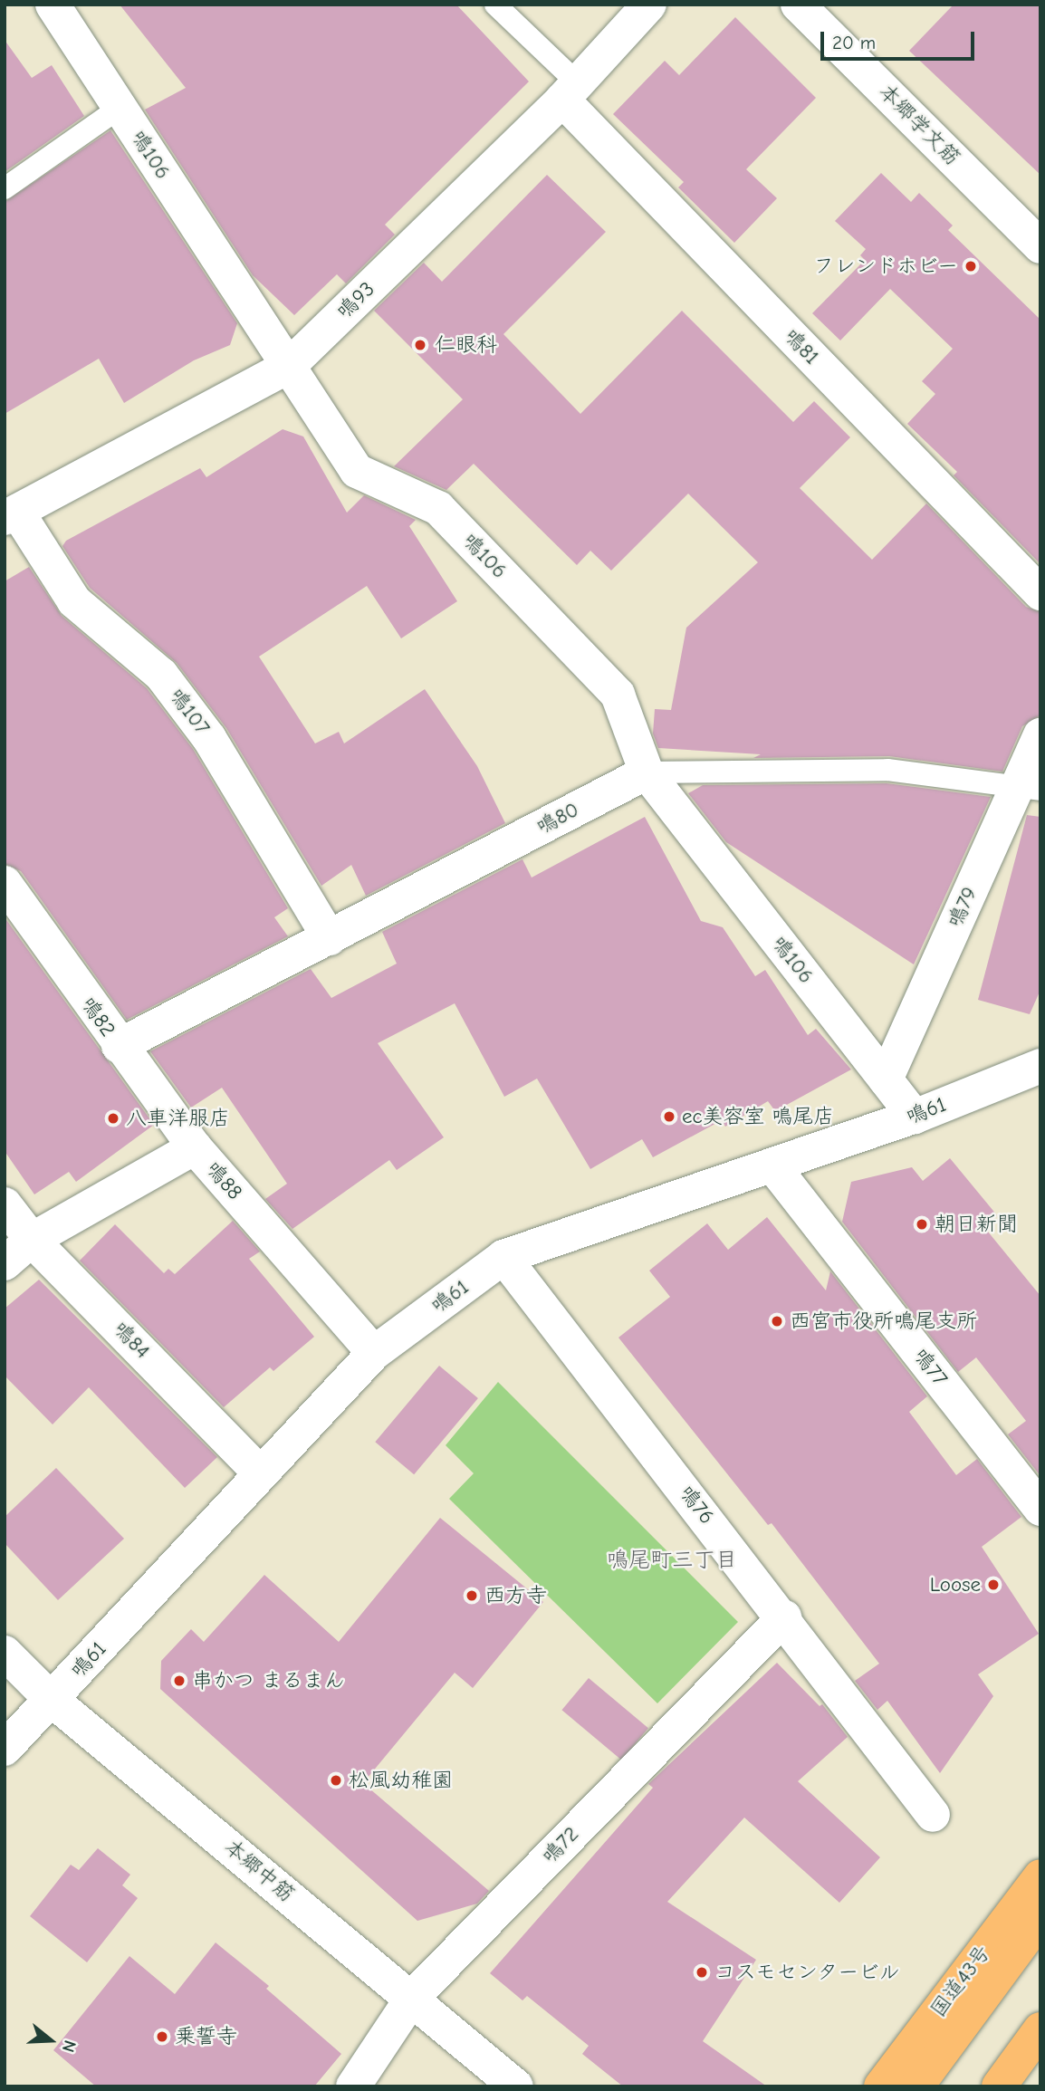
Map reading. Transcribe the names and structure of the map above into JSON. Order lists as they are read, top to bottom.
{
  "streets": {
    "highway": ["国道43号"],
    "street": [
      "本郷学文筋",
      "鳴106",
      "鳴93",
      "鳴81",
      "鳴107",
      "鳴80",
      "鳴79",
      "鳴82",
      "鳴61",
      "鳴88",
      "鳴84",
      "鳴77",
      "鳴76",
      "鳴72",
      "本郷中筋"
    ]
  },
  "crossings": [
    ["鳴106", "鳴93"],
    ["鳴106", "鳴80"],
    ["鳴106", "鳴79"],
    ["鳴106", "鳴61"],
    ["鳴93", "鳴81"],
    ["鳴93", "鳴107"],
    ["鳴107", "鳴80"],
    ["鳴80", "鳴79"],
    ["鳴80", "鳴82"],
    ["鳴82", "鳴88"],
    ["鳴61", "鳴88"],
    ["鳴61", "鳴84"],
    ["鳴61", "鳴77"],
    ["鳴61", "鳴76"],
    ["鳴61", "本郷中筋"],
    ["鳴88", "鳴84"],
    ["鳴76", "鳴72"],
    ["鳴72", "本郷中筋"]
  ],
  "districts": ["鳴尾町三丁目"],
  "places": [
    "フレンドホビー",
    "仁眼科",
    "ec美容室 鳴尾店",
    "八車洋服店",
    "朝日新聞",
    "西宮市役所鳴尾支所",
    "Loose",
    "西方寺",
    "串かつ まるまん",
    "松風幼稚園",
    "コスモセンタービル",
    "乗誓寺"
  ],
  "scale_bar": "20 m",
  "north": "right"
}
